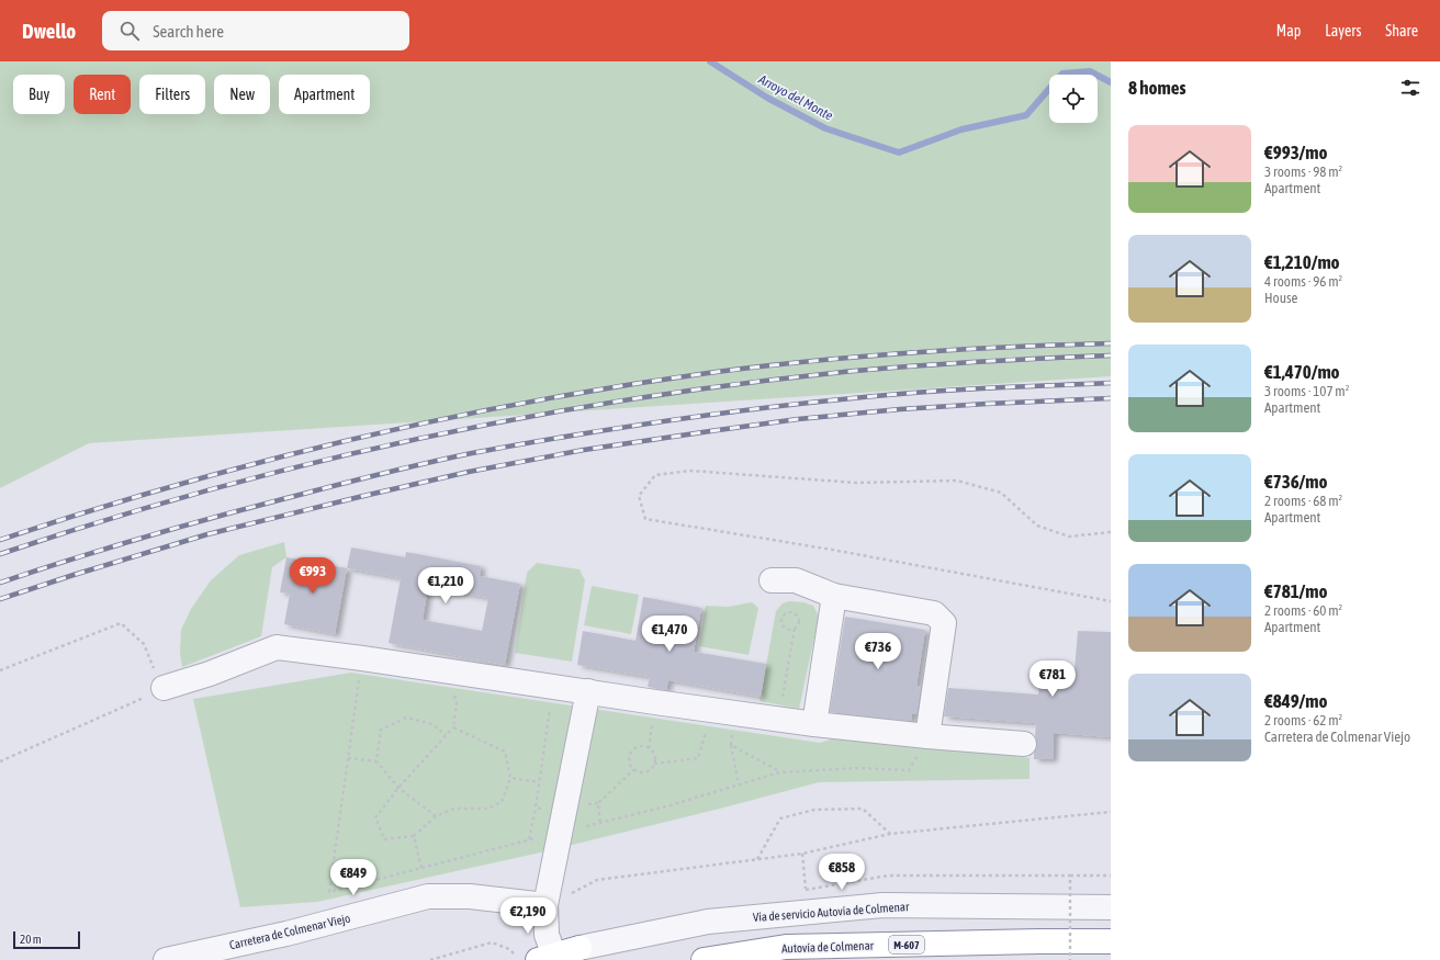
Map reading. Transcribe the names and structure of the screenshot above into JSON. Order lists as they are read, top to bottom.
{
  "streets": {
    "highway": ["M-607", "Autovía de Colmenar"],
    "street": ["Vía de servicio Autovía de Colmenar", "Carretera de Colmenar Viejo"]
  },
  "water": ["Arroyo del Monte"],
  "scale_bar": "20 m",
  "page": {
    "header": "Dwello",
    "search": "Search here",
    "nav": ["Map", "Layers", "Share"],
    "heading": "8 homes",
    "chip": [
      "Buy",
      "Rent",
      "Filters",
      "New",
      "Apartment"
    ],
    "list": [
      {
        "name": "€993/mo",
        "note": "3 rooms · 98 m² · Apartment"
      },
      {
        "name": "€1,210/mo",
        "note": "4 rooms · 96 m² · House"
      },
      {
        "name": "€1,470/mo",
        "note": "3 rooms · 107 m² · Apartment"
      },
      {
        "name": "€736/mo",
        "note": "2 rooms · 68 m² · Apartment"
      },
      {
        "name": "€781/mo",
        "note": "2 rooms · 60 m² · Apartment"
      },
      {
        "name": "€849/mo",
        "note": "2 rooms · 62 m² · Carretera de Colmenar Viejo"
      }
    ],
    "price": [
      "€993",
      "€1,210",
      "€1,470",
      "€736",
      "€781",
      "€858",
      "€849",
      "€2,190"
    ],
    "scale": "20 m"
  }
}
